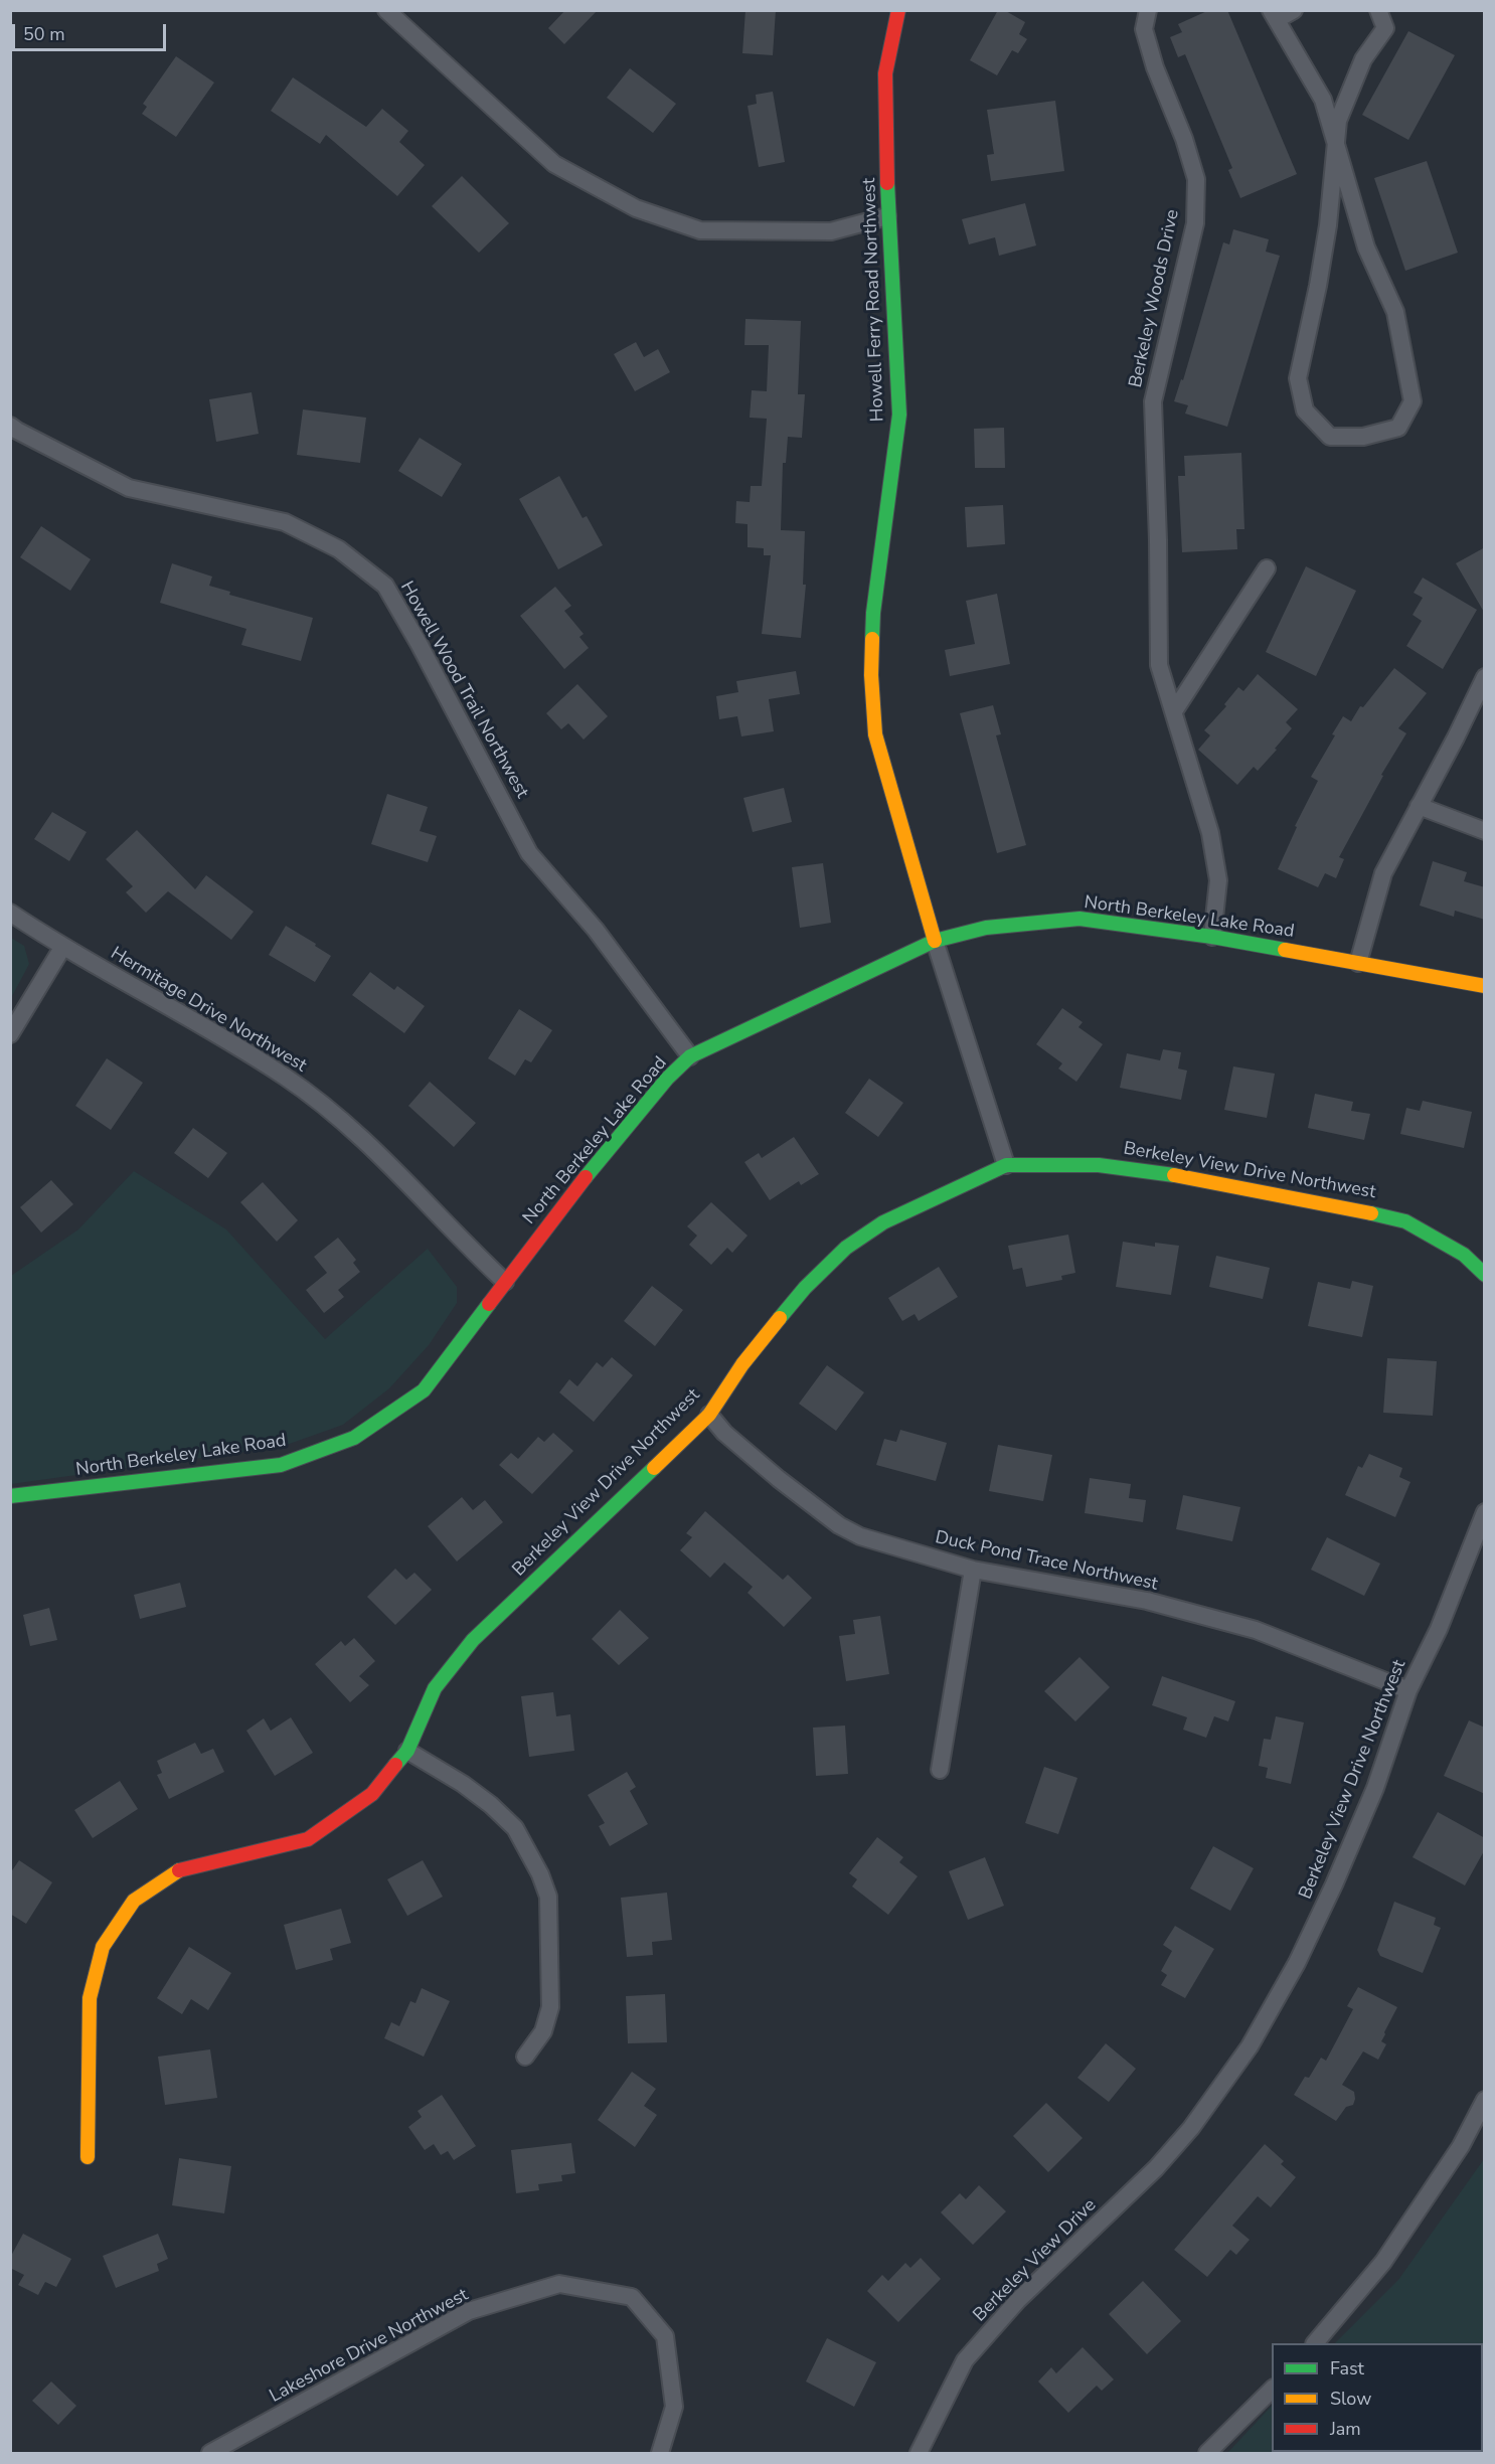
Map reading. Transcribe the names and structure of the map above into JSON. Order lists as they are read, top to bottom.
{
  "streets": {
    "street": [
      "Berkeley Woods Drive",
      "Howell Ferry Road Northwest",
      "Howell Wood Trail Northwest",
      "North Berkeley Lake Road",
      "Hermitage Drive Northwest",
      "Berkeley View Drive Northwest",
      "Duck Pond Trace Northwest",
      "Berkeley View Drive",
      "Lakeshore Drive Northwest"
    ]
  },
  "crossings": [
    ["Berkeley Woods Drive", "North Berkeley Lake Road"],
    ["Howell Ferry Road Northwest", "North Berkeley Lake Road"],
    ["Howell Wood Trail Northwest", "North Berkeley Lake Road"],
    ["North Berkeley Lake Road", "Hermitage Drive Northwest"],
    ["Berkeley View Drive Northwest", "Duck Pond Trace Northwest"],
    ["Berkeley View Drive Northwest", "Berkeley View Drive"]
  ],
  "legend": ["Fast", "Slow", "Jam"],
  "scale_bar": "50 m"
}
